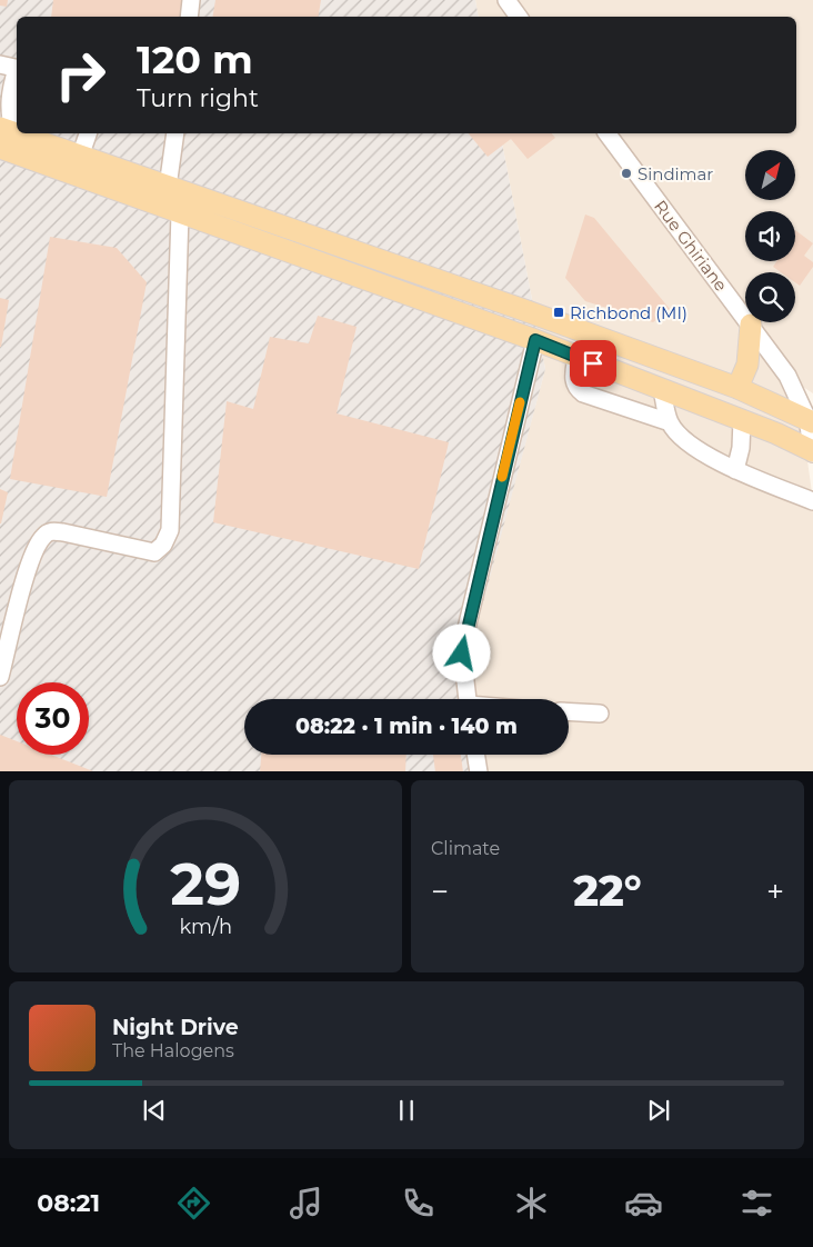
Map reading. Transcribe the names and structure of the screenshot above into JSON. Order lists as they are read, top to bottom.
{
  "streets": {
    "street": ["Rue Ghiriane"]
  },
  "places": {
    "other": ["Sindimar"],
    "transit": ["Richbond (MI)"]
  },
  "north": "top right",
  "page": {
    "turn": ["120 m", "Turn right"],
    "limit": "30",
    "trip": "08:22 · 1 min · 140 m",
    "tile": "Climate",
    "heat": ["−", "22°", "+"],
    "song": ["Night Drive", "The Halogens"],
    "tabs": "08:21",
    "gauge": ["29", "km/h"]
  }
}
